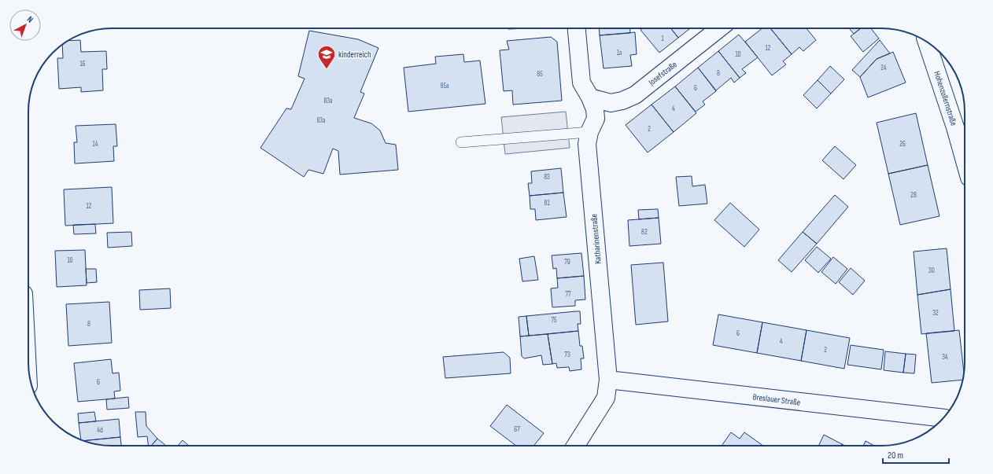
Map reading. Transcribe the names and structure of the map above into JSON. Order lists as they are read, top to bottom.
{
  "streets": {
    "street": [
      "Josefstraße",
      "Hohenzollernstraße",
      "Katharinenstraße",
      "Breslauer Straße"
    ]
  },
  "crossings": [
    ["Josefstraße", "Katharinenstraße"],
    ["Katharinenstraße", "Breslauer Straße"]
  ],
  "places": {
    "school or university": ["kinderreich"]
  },
  "house_numbers": [
    "1",
    "12",
    "1a",
    "10",
    "16",
    "24",
    "8",
    "85",
    "85a",
    "6",
    "83a",
    "4",
    "83a",
    "2",
    "14",
    "26",
    "83",
    "28",
    "81",
    "12",
    "82",
    "10",
    "79",
    "30",
    "77",
    "32",
    "75",
    "8",
    "6",
    "4",
    "2",
    "73",
    "34",
    "6",
    "67",
    "4d"
  ],
  "scale_bar": "20 m",
  "north": "top right"
}
